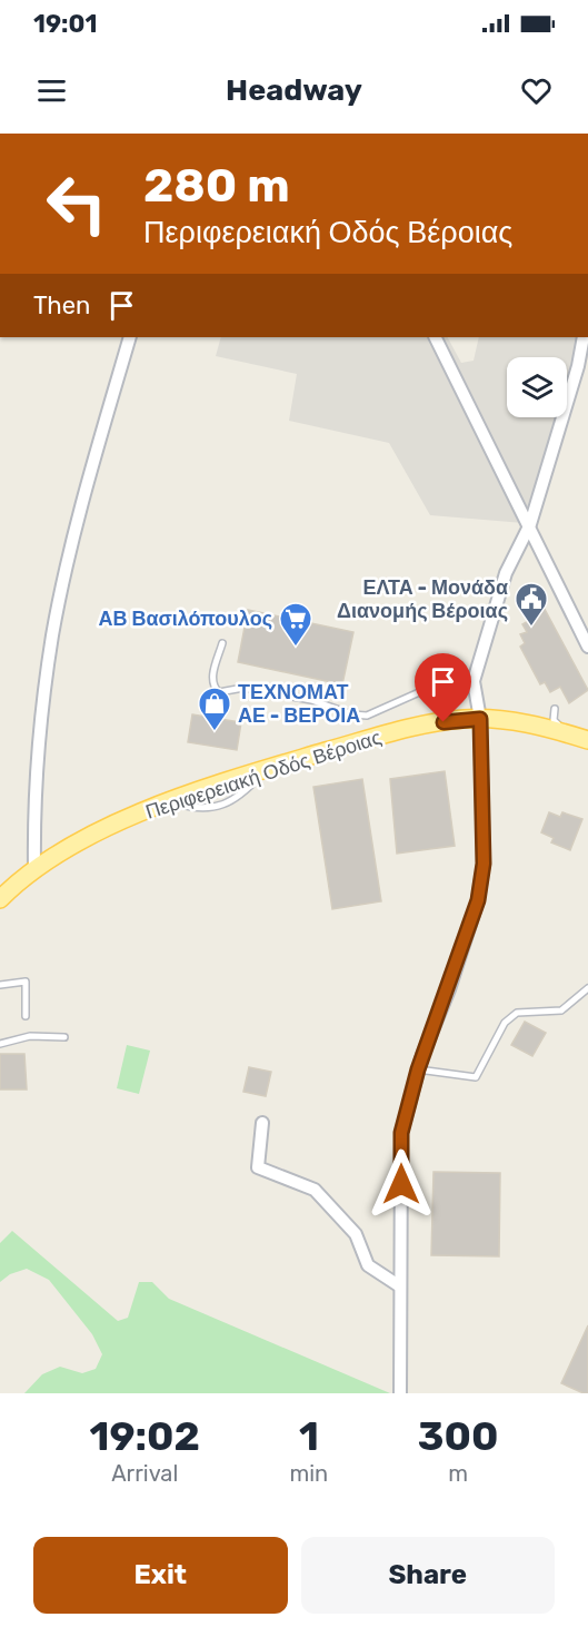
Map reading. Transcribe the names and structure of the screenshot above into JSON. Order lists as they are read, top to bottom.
{
  "streets": {
    "main road": ["Περιφερειακή Οδός Βέροιας"]
  },
  "places": {
    "public building": ["ΕΛΤΑ - Μονάδα Διανομής Βέροιας"],
    "supermarket": ["ΑΒ Βασιλόπουλος"],
    "shop": ["ΤΕΧΝΟΜΑΤ ΑΕ - ΒΕΡΟΙΑ"]
  },
  "page": {
    "status": "19:01",
    "header": "Headway",
    "turn": ["280 m", "Περιφερειακή Οδός Βέροιας"],
    "then": "Then",
    "eta": [
      "19:02",
      "Arrival",
      "1",
      "min",
      "300",
      "m"
    ],
    "buttons": ["Exit", "Share"]
  }
}
